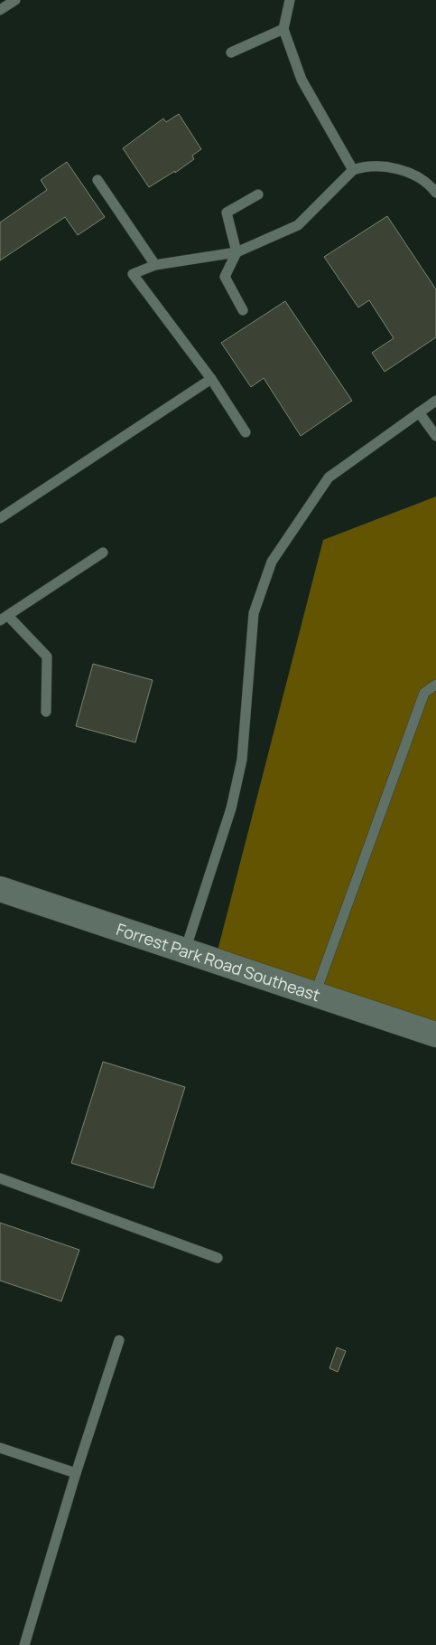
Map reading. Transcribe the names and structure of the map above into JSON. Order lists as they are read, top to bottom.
{
  "streets": {
    "street": ["Forrest Park Road Southeast"]
  }
}
